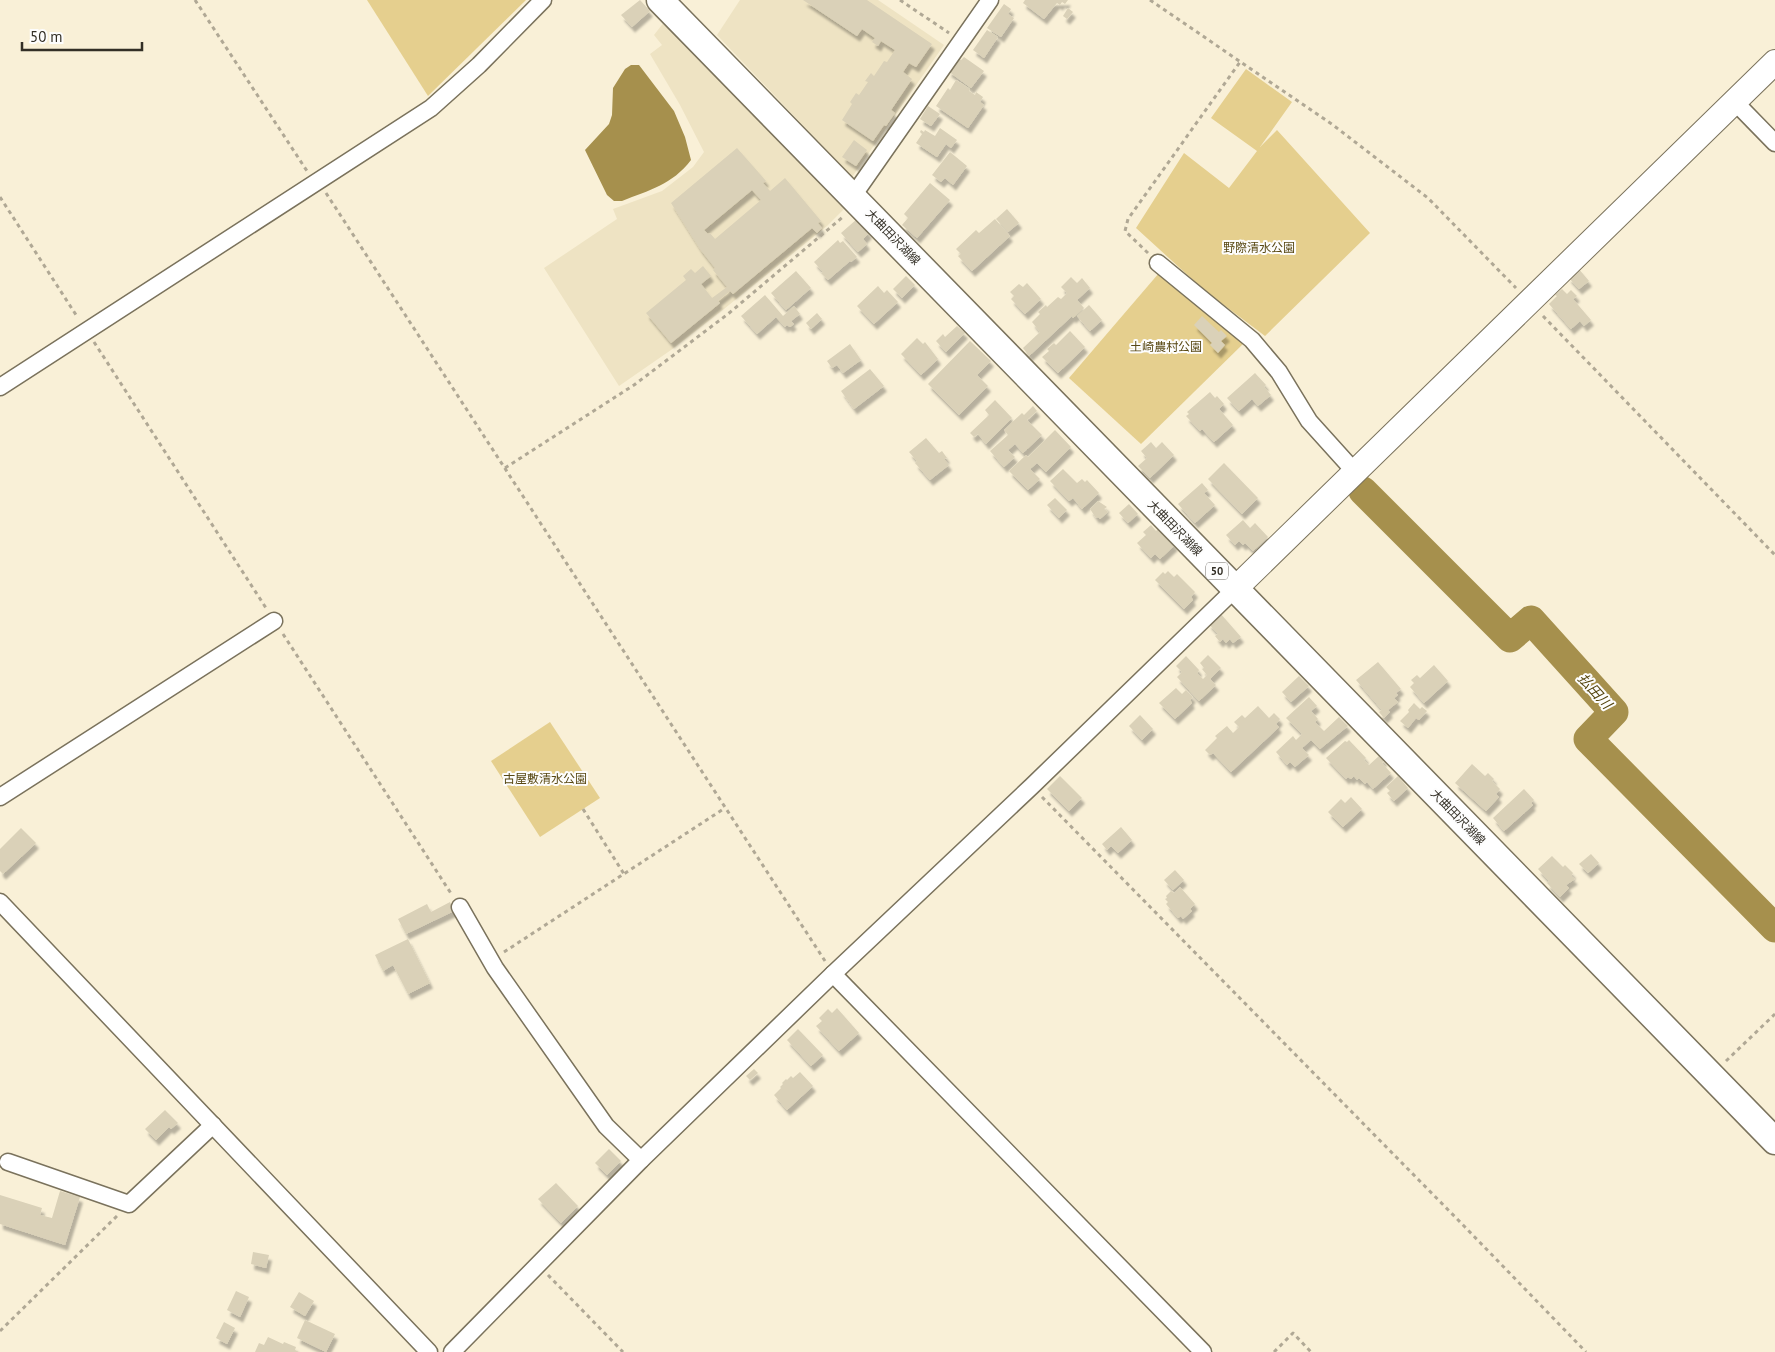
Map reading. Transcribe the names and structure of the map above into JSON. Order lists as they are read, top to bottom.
{
  "streets": {
    "main road": ["大曲田沢湖線", "50"]
  },
  "water": ["払田川"],
  "parks": ["野際清水公園", "土崎農村公園", "古屋敷清水公園"],
  "scale_bar": "50 m"
}
